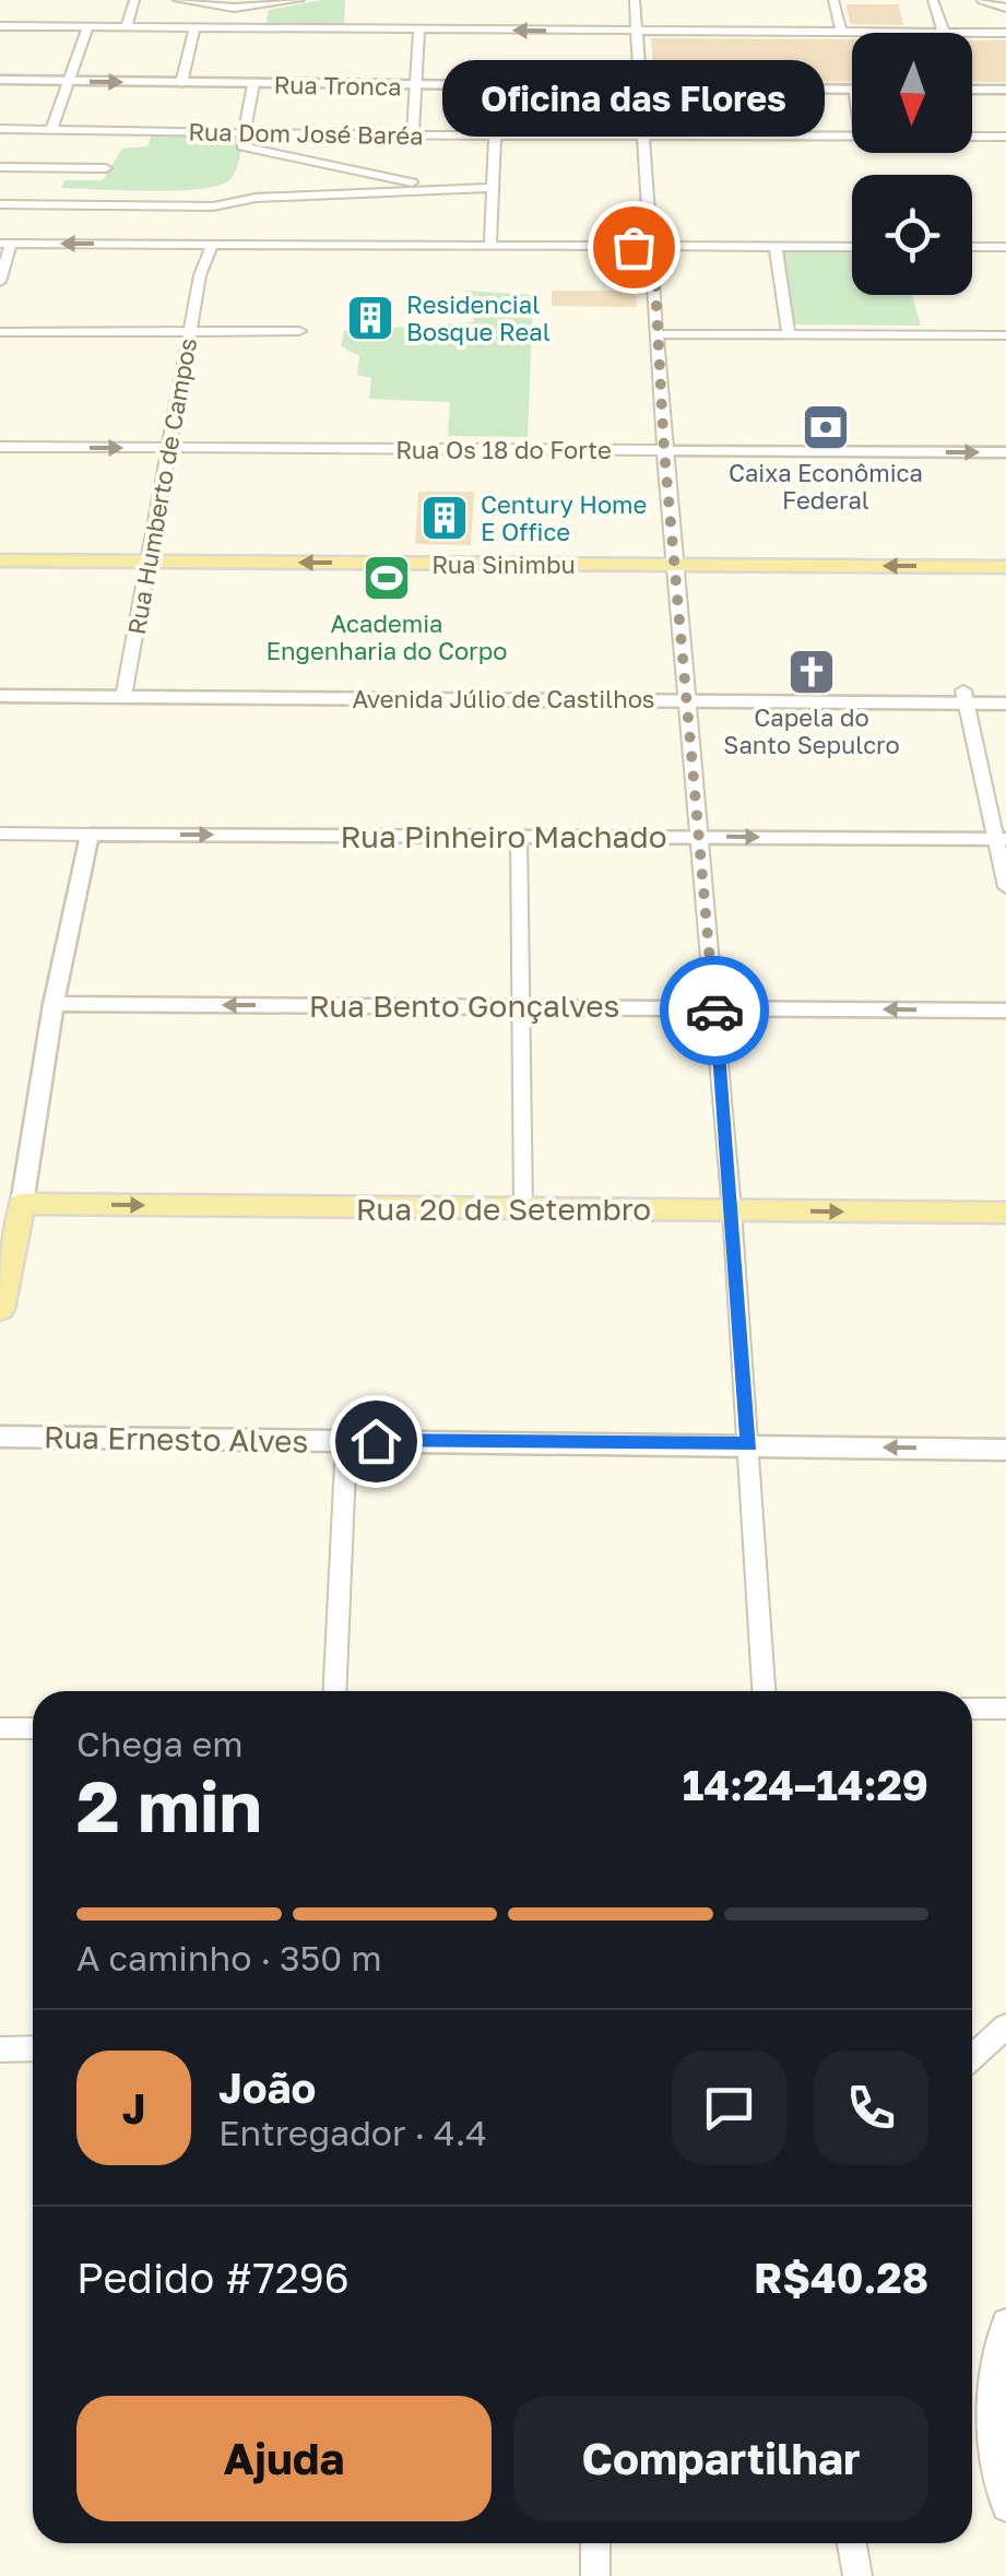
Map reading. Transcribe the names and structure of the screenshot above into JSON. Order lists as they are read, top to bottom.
{
  "streets": {
    "main road": ["Rua Sinimbu", "Rua 20 de Setembro"],
    "street": [
      "Rua Tronca",
      "Rua Dom José Baréa",
      "Rua Os 18 do Forte",
      "Rua Humberto de Campos",
      "Avenida Júlio de Castilhos",
      "Rua Pinheiro Machado",
      "Rua Bento Gonçalves",
      "Rua Ernesto Alves"
    ]
  },
  "crossings": [
    ["Rua Os 18 do Forte", "Rua Humberto de Campos"],
    ["Rua Humberto de Campos", "Rua Sinimbu"],
    ["Rua Humberto de Campos", "Avenida Júlio de Castilhos"]
  ],
  "one_way": [
    "Rua Sinimbu",
    "Rua Pinheiro Machado",
    "Rua Bento Gonçalves",
    "Rua 20 de Setembro"
  ],
  "places": {
    "other": ["Oficina das Flores"],
    "building": ["Residencial Bosque Real", "Century Home E Office"],
    "bank": ["Caixa Econômica Federal"],
    "sports": ["Academia Engenharia do Corpo"],
    "church": ["Capela do Santo Sepulcro"]
  },
  "north": "bottom",
  "page": {
    "bubble": "Oficina das Flores",
    "heading": ["2 min", "Chega em", "14:24–14:29"],
    "panel": [
      "João",
      "Entregador · 4.4",
      "Pedido #7296",
      "R$40.28"
    ],
    "bar": "A caminho · 350 m",
    "round": "J",
    "buttons": ["Ajuda", "Compartilhar"]
  }
}
